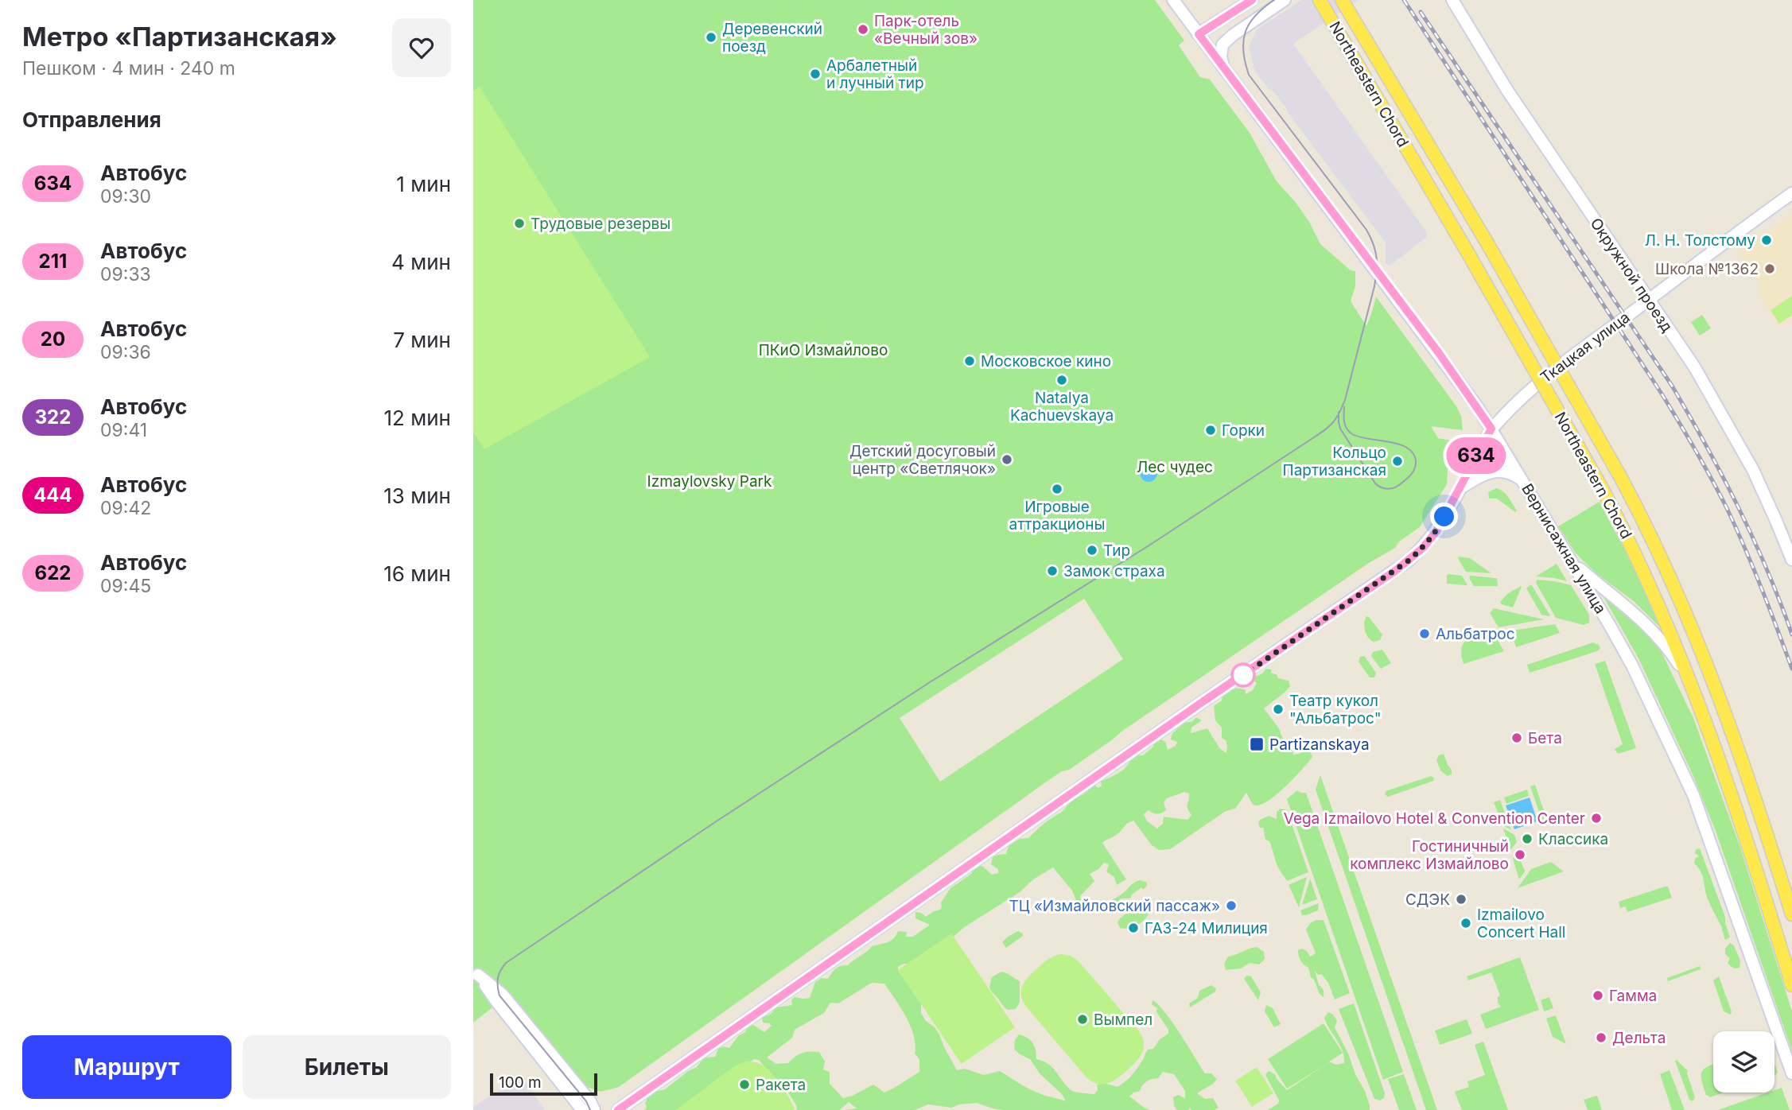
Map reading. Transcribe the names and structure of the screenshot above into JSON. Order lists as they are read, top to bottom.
{
  "streets": {
    "main road": [
      "Northeastern Chord",
      "Окружной проезд",
      "Ткацкая улица",
      "Вернисажная улица"
    ]
  },
  "crossings": [
    ["Окружной проезд", "Ткацкая улица"],
    ["Ткацкая улица", "Вернисажная улица"]
  ],
  "parks": ["ПКиО Измайлово", "Лес чудес", "Izmaylovsky Park"],
  "places": {
    "other": [
      "Парк-отель «Вечный зов»",
      "Деревенский поезд",
      "Арбалетный и лучный тир",
      "Трудовые резервы",
      "Л. Н. Толстому",
      "Школа №1362",
      "Московское кино",
      "Natalya Kachuevskaya",
      "Горки",
      "Детский досуговый центр «Светлячок»",
      "Кольцо Партизанская",
      "Игровые аттракционы",
      "Тир",
      "Замок страха",
      "Альбатрос",
      "Театр кукол \"Альбатрос\"",
      "Бета",
      "Vega Izmailovo Hotel & Convention Center",
      "Классика",
      "Гостиничный комплекс Измайлово",
      "СДЭК",
      "ТЦ «Измайловский пассаж»",
      "Izmailovo Concert Hall",
      "ГАЗ-24 Милиция",
      "Гамма",
      "Вымпел",
      "Дельта",
      "Ракета"
    ],
    "transit": ["Partizanskaya"]
  },
  "lines": ["bus line 634"],
  "scale_bar": "100 m",
  "page": {
    "heading": [
      ["Метро «Партизанская»", "Пешком · 4 мин · 240 m"],
      "Отправления"
    ],
    "on_map": "634",
    "list": [
      {
        "mark": "634",
        "name": "Автобус",
        "note": "09:30",
        "value": "1 мин"
      },
      {
        "mark": "211",
        "name": "Автобус",
        "note": "09:33",
        "value": "4 мин"
      },
      {
        "mark": "20",
        "name": "Автобус",
        "note": "09:36",
        "value": "7 мин"
      },
      {
        "mark": "322",
        "name": "Автобус",
        "note": "09:41",
        "value": "12 мин"
      },
      {
        "mark": "444",
        "name": "Автобус",
        "note": "09:42",
        "value": "13 мин"
      },
      {
        "mark": "622",
        "name": "Автобус",
        "note": "09:45",
        "value": "16 мин"
      }
    ],
    "buttons": ["Маршрут", "Билеты"],
    "scale": "100 m"
  }
}
